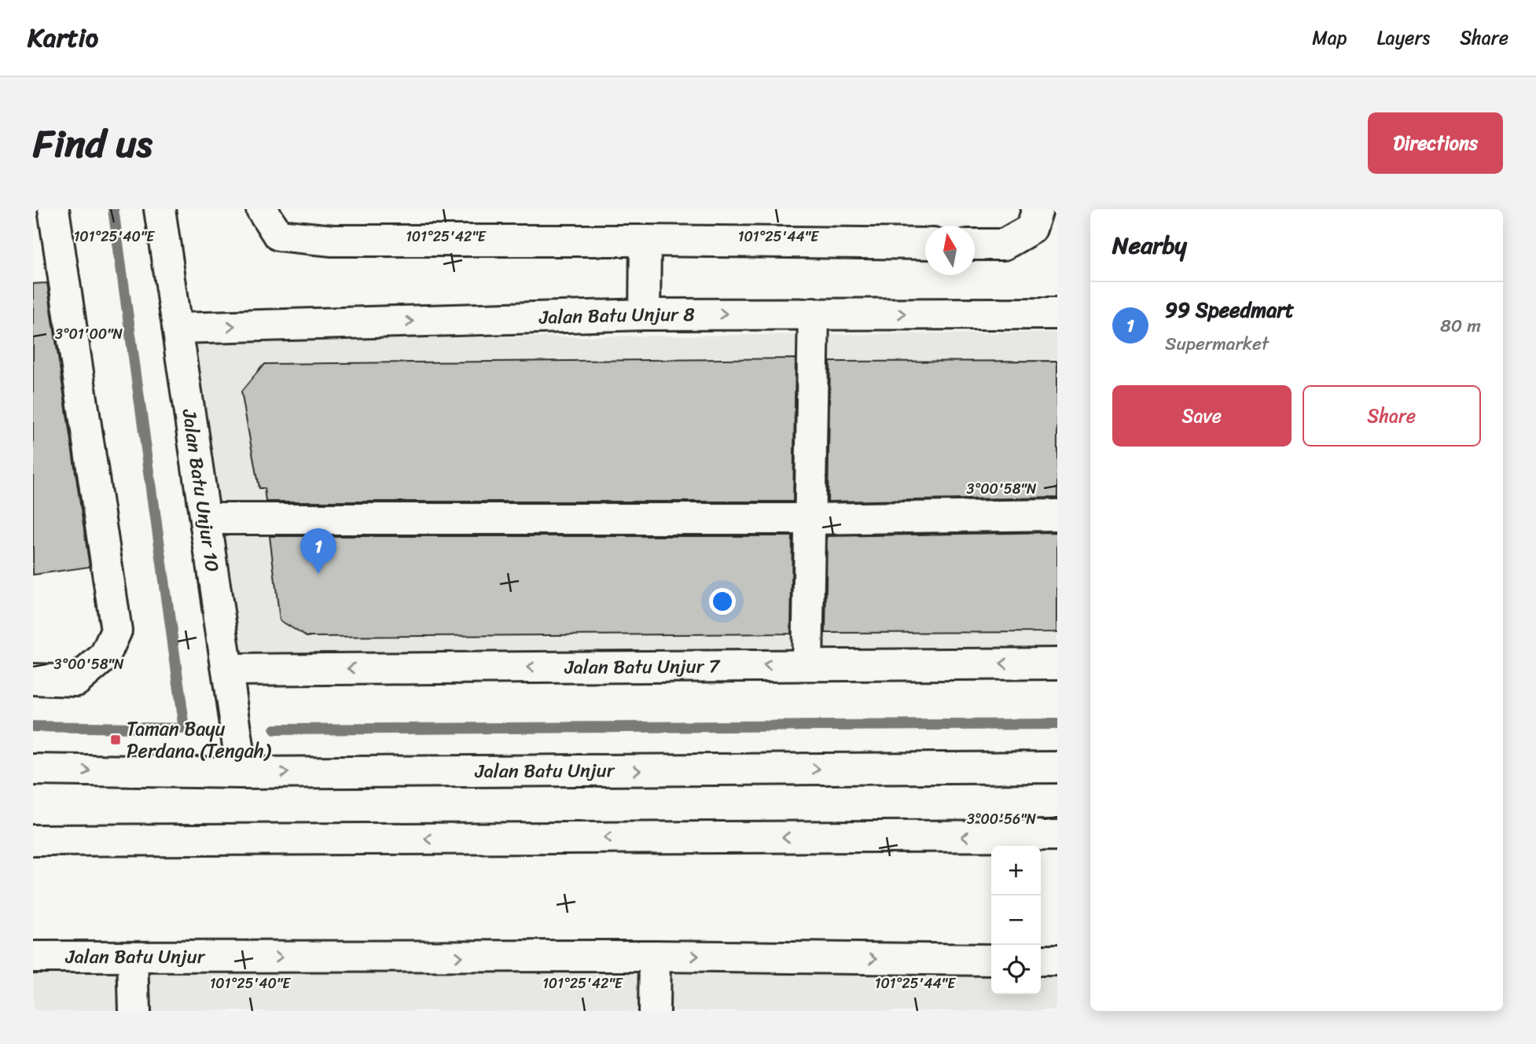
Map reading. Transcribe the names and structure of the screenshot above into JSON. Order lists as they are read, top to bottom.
{
  "streets": {
    "street": [
      "Jalan Batu Unjur 8",
      "Jalan Batu Unjur 10",
      "Jalan Batu Unjur 7",
      "Jalan Batu Unjur"
    ]
  },
  "crossings": [
    ["Jalan Batu Unjur 8", "Jalan Batu Unjur 10"],
    ["Jalan Batu Unjur 10", "Jalan Batu Unjur 7"],
    ["Jalan Batu Unjur 10", "Jalan Batu Unjur"]
  ],
  "places": {
    "transit": ["Taman Bayu Perdana (Tengah)"]
  },
  "north": "top",
  "page": {
    "header": "Kartio",
    "nav": ["Map", "Layers", "Share"],
    "title": "Find us",
    "buttons": [
      "Directions",
      ["Save", "Share"]
    ],
    "heading": "Nearby",
    "list": [
      {
        "mark": "1",
        "name": "99 Speedmart",
        "note": "Supermarket",
        "value": "80 m"
      }
    ],
    "pins": "1",
    "map_buttons": ["+", "−"]
  },
  "coordinates": [
    "101°25'40\"E",
    "101°25'42\"E",
    "101°25'44\"E",
    "3°01'00\"N",
    "3°00'58\"N",
    "3°00'56\"N"
  ]
}
